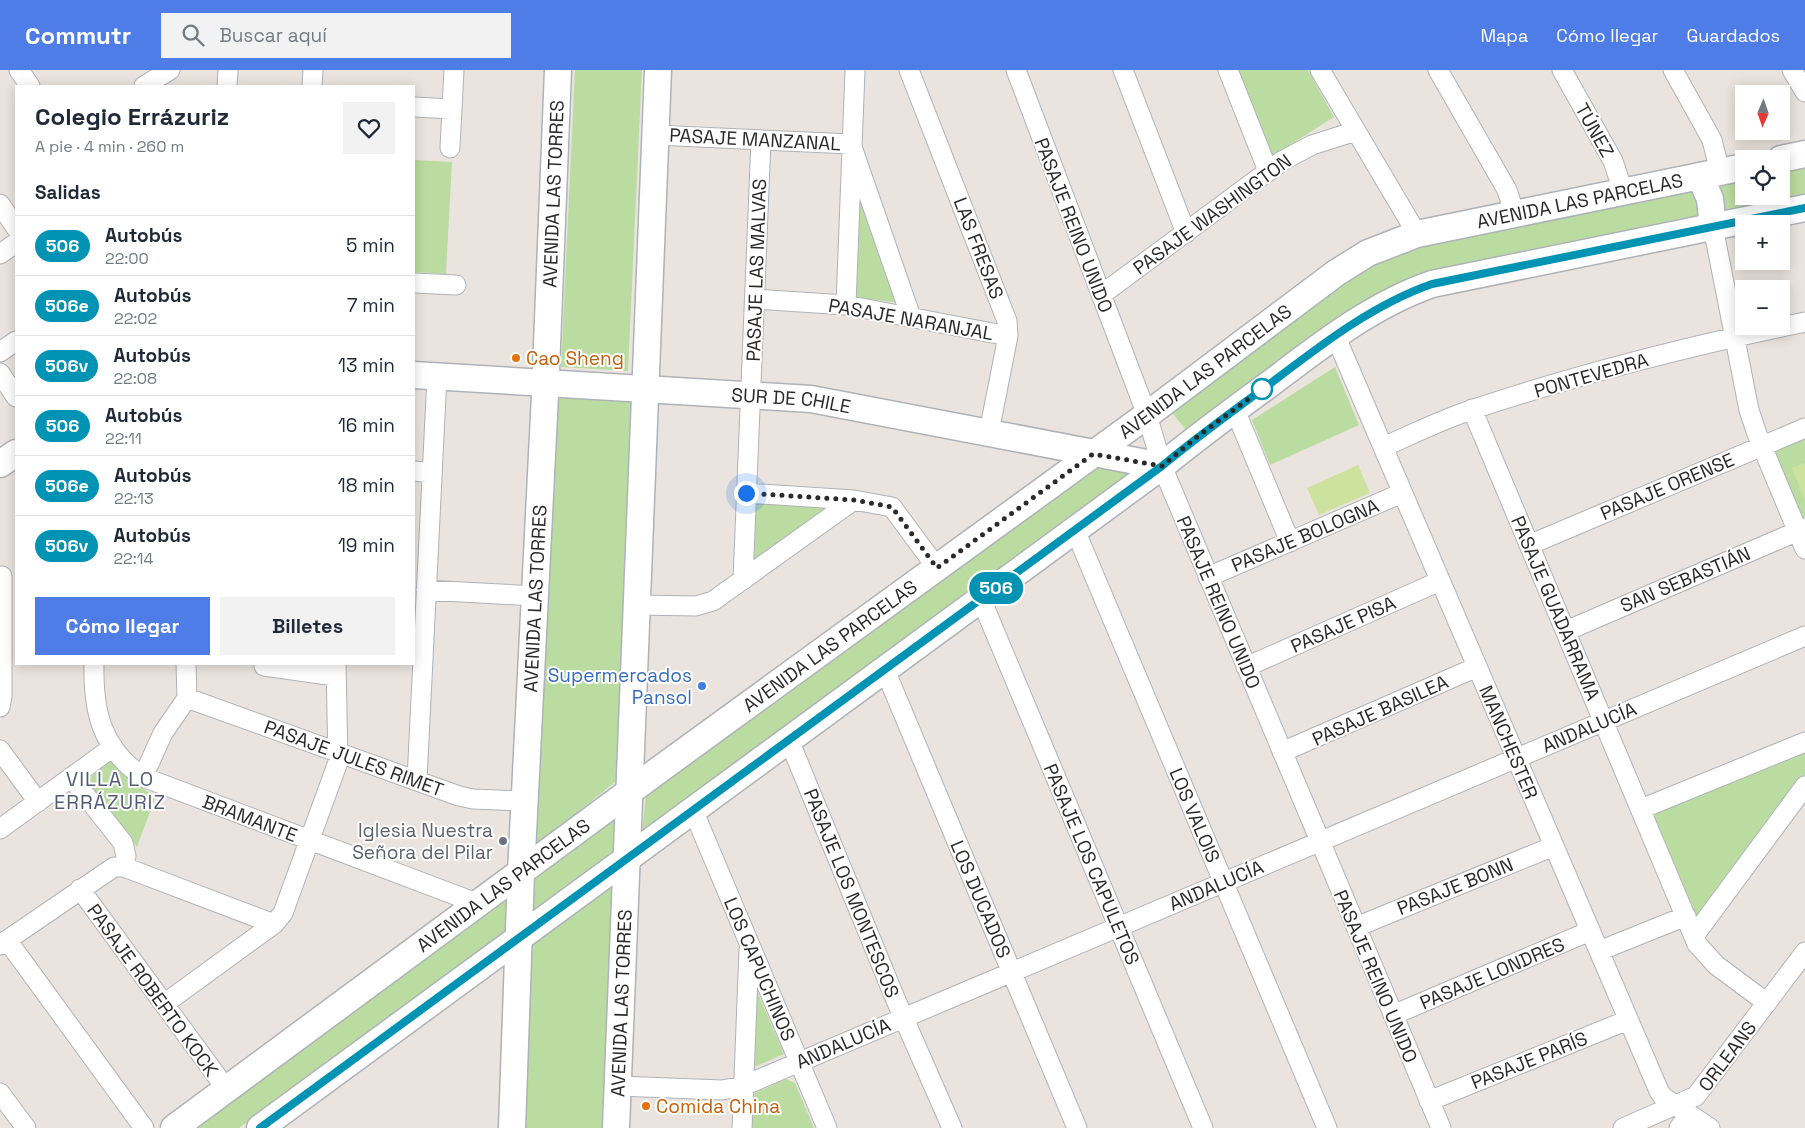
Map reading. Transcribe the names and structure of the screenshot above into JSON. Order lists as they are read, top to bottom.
{
  "streets": {
    "street": [
      "TÚNEZ",
      "PASAJE MANZANAL",
      "AVENIDA LAS TORRES",
      "AVENIDA LAS PARCELAS",
      "PASAJE WASHINGTON",
      "PASAJE REINO UNIDO",
      "LAS FRESAS",
      "PASAJE LAS MALVAS",
      "PASAJE NARANJAL",
      "PONTEVEDRA",
      "SUR DE CHILE",
      "PASAJE ORENSE",
      "PASAJE BOLOGNA",
      "SAN SEBASTIÁN",
      "PASAJE GUADARRAMA",
      "PASAJE PISA",
      "PASAJE BASILEA",
      "ANDALUCÍA",
      "MANCHESTER",
      "PASAJE JULES RIMET",
      "LOS VALOIS",
      "BRAMANTE",
      "PASAJE LOS CAPULETOS",
      "PASAJE BONN",
      "PASAJE LOS MONTESCOS",
      "LOS DUCADOS",
      "LOS CAPUCHINOS",
      "PASAJE LONDRES",
      "PASAJE ROBERTO KOCK",
      "ORLEANS",
      "PASAJE PARÍS"
    ]
  },
  "crossings": [
    ["TÚNEZ", "AVENIDA LAS PARCELAS"],
    ["PASAJE MANZANAL", "AVENIDA LAS TORRES"],
    ["PASAJE MANZANAL", "PASAJE LAS MALVAS"],
    ["PASAJE MANZANAL", "PASAJE NARANJAL"],
    ["AVENIDA LAS TORRES", "AVENIDA LAS PARCELAS"],
    ["AVENIDA LAS TORRES", "SUR DE CHILE"],
    ["AVENIDA LAS TORRES", "ANDALUCÍA"],
    ["AVENIDA LAS TORRES", "PASAJE JULES RIMET"],
    ["AVENIDA LAS PARCELAS", "PASAJE REINO UNIDO"],
    ["AVENIDA LAS PARCELAS", "SUR DE CHILE"],
    ["AVENIDA LAS PARCELAS", "BRAMANTE"],
    ["AVENIDA LAS PARCELAS", "PASAJE ROBERTO KOCK"],
    ["PASAJE WASHINGTON", "PASAJE REINO UNIDO"],
    ["PASAJE REINO UNIDO", "SUR DE CHILE"],
    ["PASAJE REINO UNIDO", "PASAJE BOLOGNA"],
    ["PASAJE REINO UNIDO", "PASAJE PISA"],
    ["PASAJE REINO UNIDO", "PASAJE BASILEA"],
    ["PASAJE REINO UNIDO", "ANDALUCÍA"],
    ["PASAJE REINO UNIDO", "PASAJE BONN"],
    ["PASAJE REINO UNIDO", "PASAJE LONDRES"],
    ["PASAJE REINO UNIDO", "PASAJE PARÍS"],
    ["LAS FRESAS", "PASAJE NARANJAL"],
    ["LAS FRESAS", "SUR DE CHILE"],
    ["PASAJE LAS MALVAS", "PASAJE NARANJAL"],
    ["PASAJE LAS MALVAS", "SUR DE CHILE"],
    ["PONTEVEDRA", "PASAJE GUADARRAMA"],
    ["PONTEVEDRA", "MANCHESTER"],
    ["PASAJE ORENSE", "PASAJE GUADARRAMA"],
    ["PASAJE BOLOGNA", "MANCHESTER"],
    ["SAN SEBASTIÁN", "PASAJE GUADARRAMA"],
    ["PASAJE GUADARRAMA", "ANDALUCÍA"],
    ["PASAJE GUADARRAMA", "ORLEANS"],
    ["PASAJE PISA", "MANCHESTER"],
    ["PASAJE BASILEA", "MANCHESTER"],
    ["ANDALUCÍA", "MANCHESTER"],
    ["ANDALUCÍA", "LOS VALOIS"],
    ["ANDALUCÍA", "PASAJE LOS CAPULETOS"],
    ["ANDALUCÍA", "PASAJE LOS MONTESCOS"],
    ["ANDALUCÍA", "LOS DUCADOS"],
    ["ANDALUCÍA", "LOS CAPUCHINOS"],
    ["MANCHESTER", "PASAJE BONN"],
    ["MANCHESTER", "PASAJE LONDRES"],
    ["MANCHESTER", "ORLEANS"],
    ["MANCHESTER", "PASAJE PARÍS"]
  ],
  "districts": ["VILLA LO ERRÁZURIZ"],
  "places": [
    "Cao Sheng",
    "Supermercados Pansol",
    "Iglesia Nuestra Señora del Pilar",
    "Comida China"
  ],
  "lines": ["bus line 506"],
  "north": "bottom",
  "page": {
    "header": "Commutr",
    "search": "Buscar aquí",
    "nav": ["Mapa", "Cómo llegar", "Guardados"],
    "on_map": "506",
    "map_buttons": ["+", "−"],
    "heading": [
      ["Colegio Errázuriz", "A pie · 4 min · 260 m"],
      "Salidas"
    ],
    "list": [
      {
        "mark": "506",
        "name": "Autobús",
        "note": "22:00",
        "value": "5 min"
      },
      {
        "mark": "506e",
        "name": "Autobús",
        "note": "22:02",
        "value": "7 min"
      },
      {
        "mark": "506v",
        "name": "Autobús",
        "note": "22:08",
        "value": "13 min"
      },
      {
        "mark": "506",
        "name": "Autobús",
        "note": "22:11",
        "value": "16 min"
      },
      {
        "mark": "506e",
        "name": "Autobús",
        "note": "22:13",
        "value": "18 min"
      },
      {
        "mark": "506v",
        "name": "Autobús",
        "note": "22:14",
        "value": "19 min"
      }
    ],
    "buttons": ["Cómo llegar", "Billetes"]
  }
}
